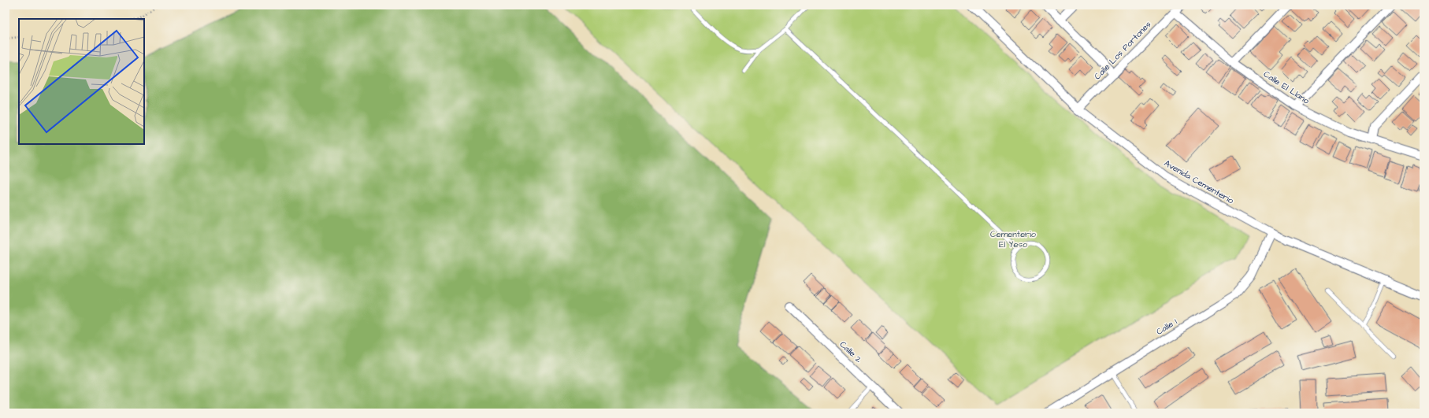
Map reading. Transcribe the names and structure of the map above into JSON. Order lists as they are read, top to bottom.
{
  "streets": {
    "street": [
      "Calle Los Portones",
      "Calle El Llano",
      "Avenida Cementerio",
      "Calle 1",
      "Calle 2"
    ]
  },
  "crossings": [
    ["Calle Los Portones", "Calle El Llano"],
    ["Calle Los Portones", "Avenida Cementerio"],
    ["Avenida Cementerio", "Calle 1"]
  ],
  "parks": ["Cementerio El Yeso"]
}
